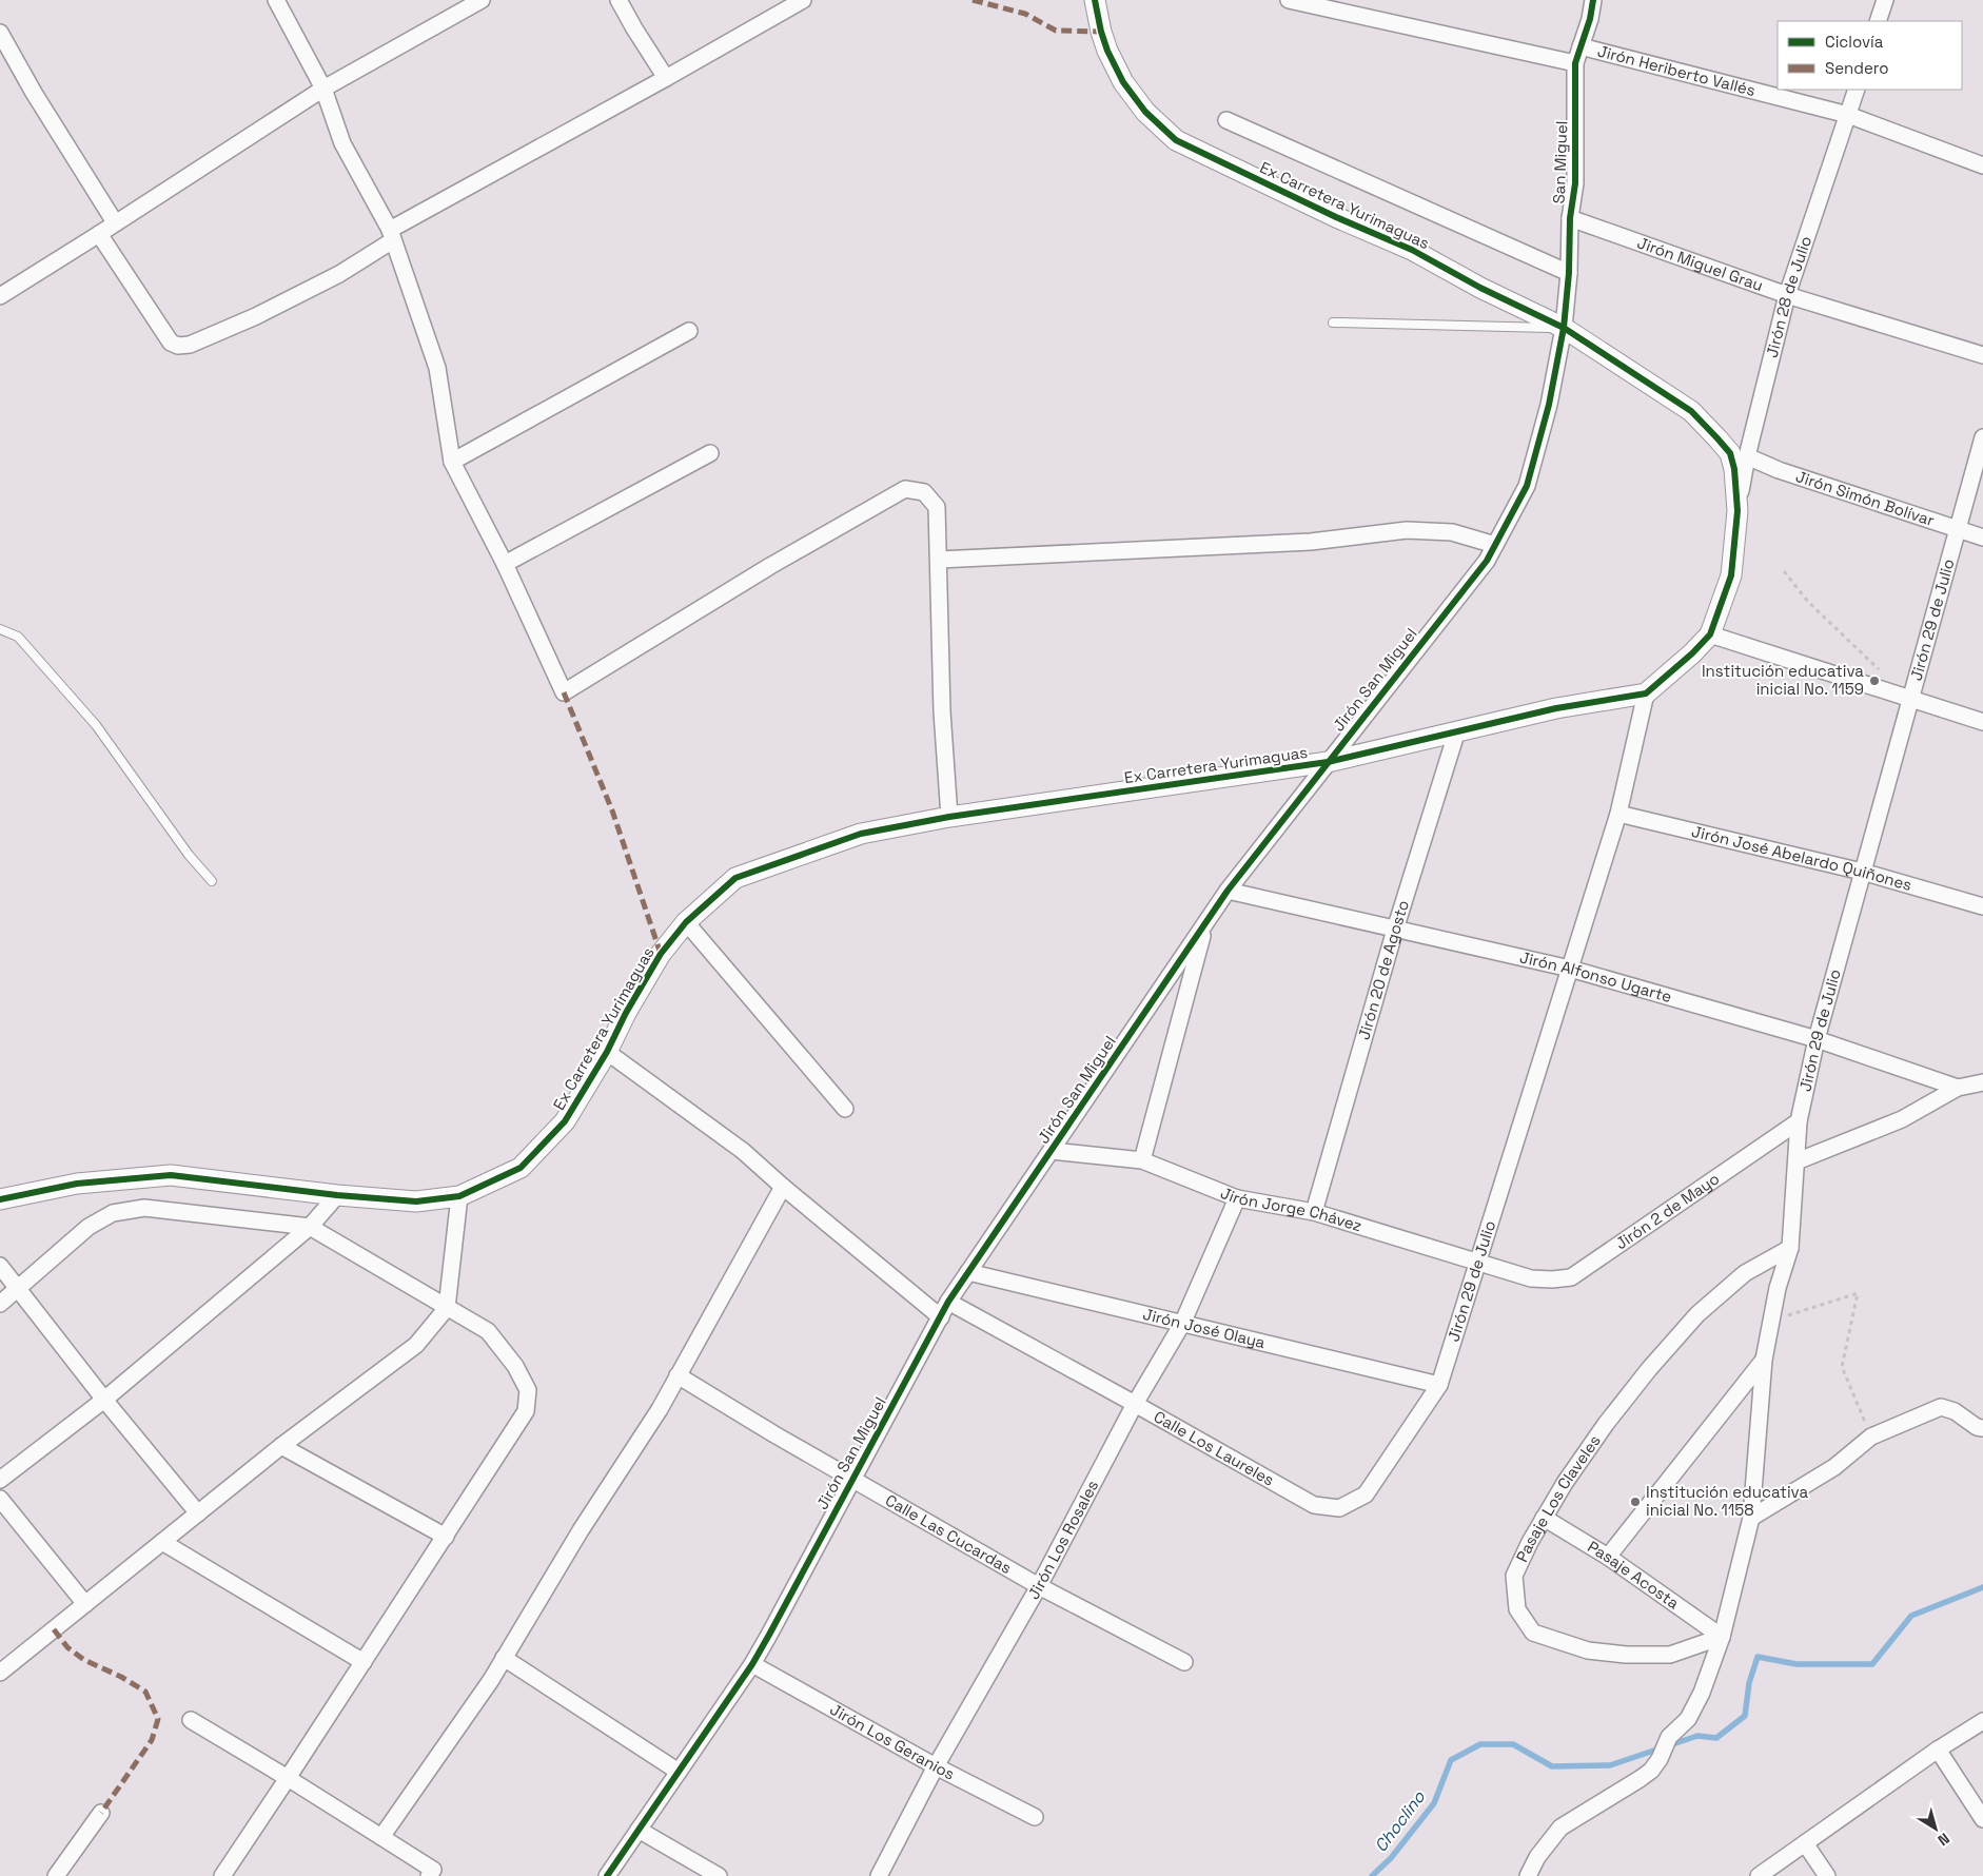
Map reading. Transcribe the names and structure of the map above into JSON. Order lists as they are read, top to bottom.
{
  "streets": {
    "street": [
      "Jirón Heriberto Vallés",
      "San Miguel",
      "Ex Carretera Yurimaguas",
      "Jirón Miguel Grau",
      "Jirón 28 de Julio",
      "Jirón Simón Bolívar",
      "Jirón 29 de Julio",
      "Jirón San Miguel",
      "Jirón José Abelardo Quiñones",
      "Jirón 20 de Agosto",
      "Jirón Alfonso Ugarte",
      "Jirón Jorge Chávez",
      "Jirón 2 de Mayo",
      "Jirón José Olaya",
      "Calle Los Laureles",
      "Pasaje Los Claveles",
      "Calle Las Cucardas",
      "Jirón Los Rosales",
      "Pasaje Acosta",
      "Jirón Los Geranios"
    ]
  },
  "crossings": [
    ["Jirón Heriberto Vallés", "San Miguel"],
    ["Jirón Heriberto Vallés", "Jirón 28 de Julio"],
    ["San Miguel", "Ex Carretera Yurimaguas"],
    ["San Miguel", "Jirón Miguel Grau"],
    ["San Miguel", "Jirón San Miguel"],
    ["Ex Carretera Yurimaguas", "Jirón 28 de Julio"],
    ["Ex Carretera Yurimaguas", "Jirón 29 de Julio"],
    ["Ex Carretera Yurimaguas", "Jirón San Miguel"],
    ["Ex Carretera Yurimaguas", "Jirón 20 de Agosto"],
    ["Jirón Miguel Grau", "Jirón 28 de Julio"],
    ["Jirón 28 de Julio", "Jirón Simón Bolívar"],
    ["Jirón Simón Bolívar", "Jirón 29 de Julio"],
    ["Jirón 29 de Julio", "Jirón José Abelardo Quiñones"],
    ["Jirón 29 de Julio", "Jirón Alfonso Ugarte"],
    ["Jirón 29 de Julio", "Jirón Jorge Chávez"],
    ["Jirón 29 de Julio", "Jirón 2 de Mayo"],
    ["Jirón 29 de Julio", "Jirón José Olaya"],
    ["Jirón 29 de Julio", "Calle Los Laureles"],
    ["Jirón 29 de Julio", "Pasaje Los Claveles"],
    ["Jirón 29 de Julio", "Pasaje Acosta"],
    ["Jirón San Miguel", "Jirón Alfonso Ugarte"],
    ["Jirón San Miguel", "Jirón Jorge Chávez"],
    ["Jirón San Miguel", "Jirón José Olaya"],
    ["Jirón San Miguel", "Calle Los Laureles"],
    ["Jirón San Miguel", "Calle Las Cucardas"],
    ["Jirón San Miguel", "Jirón Los Geranios"],
    ["Jirón 20 de Agosto", "Jirón Alfonso Ugarte"],
    ["Jirón 20 de Agosto", "Jirón Jorge Chávez"],
    ["Jirón Jorge Chávez", "Jirón 2 de Mayo"],
    ["Jirón Jorge Chávez", "Jirón Los Rosales"],
    ["Jirón José Olaya", "Calle Los Laureles"],
    ["Jirón José Olaya", "Jirón Los Rosales"],
    ["Calle Los Laureles", "Jirón Los Rosales"],
    ["Pasaje Los Claveles", "Pasaje Acosta"],
    ["Calle Las Cucardas", "Jirón Los Rosales"],
    ["Jirón Los Rosales", "Jirón Los Geranios"]
  ],
  "water": ["Choclino"],
  "places": ["Institución educativa inicial No. 1159", "Institución educativa inicial No. 1158"],
  "legend": ["Ciclovía", "Sendero"],
  "north": "bottom right"
}
